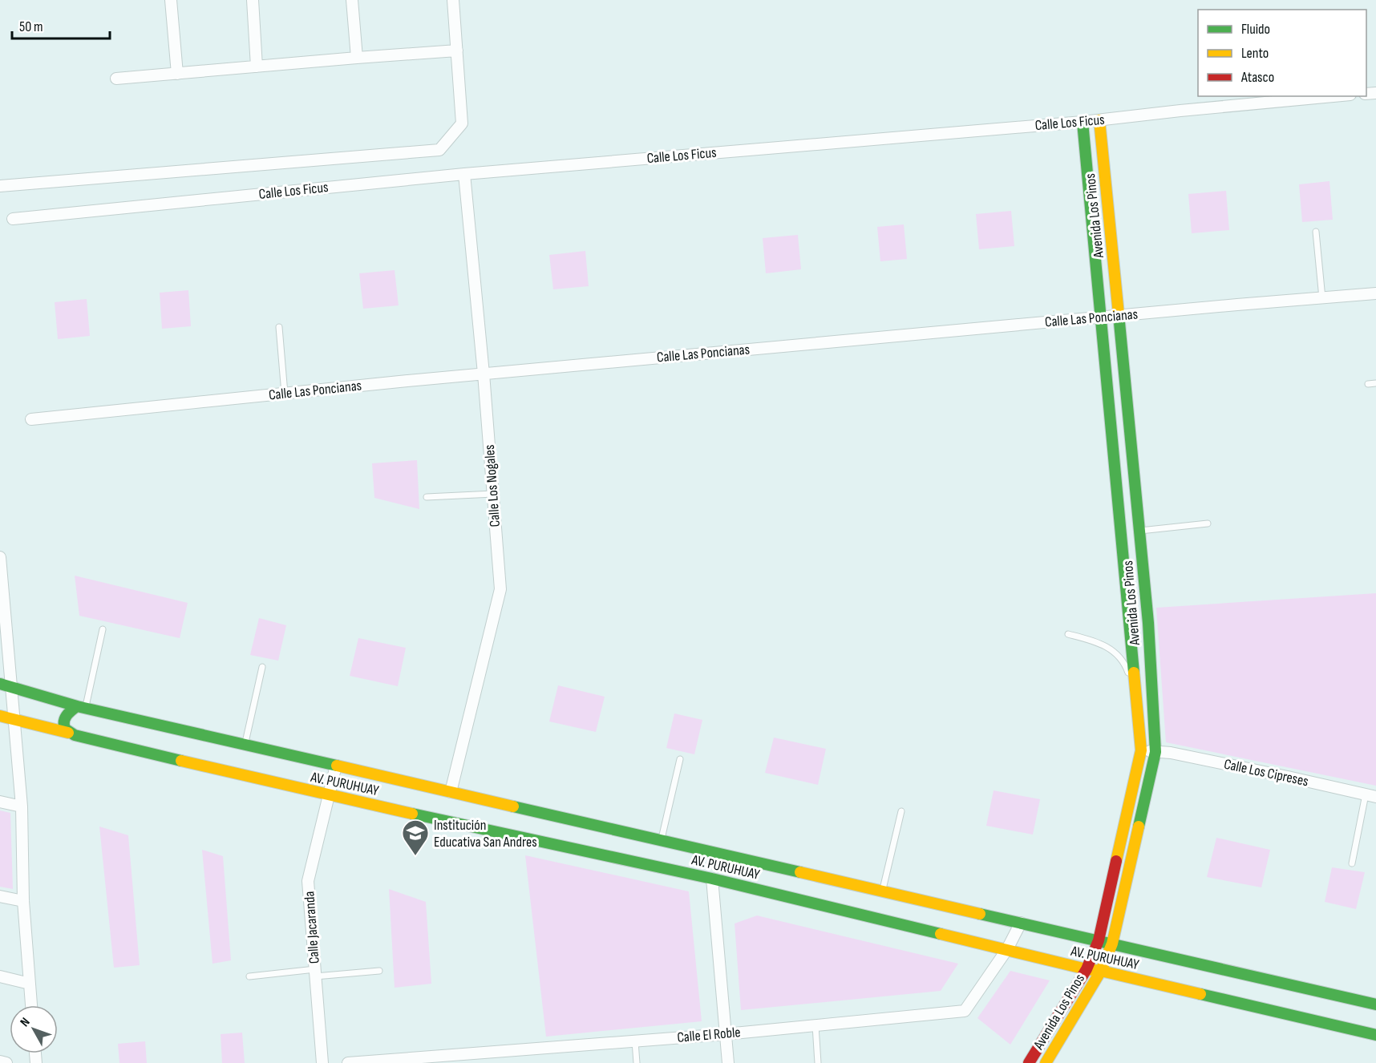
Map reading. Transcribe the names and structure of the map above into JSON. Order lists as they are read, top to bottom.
{
  "streets": {
    "main road": ["Avenida Los Pinos", "AV. PURUHUAY"],
    "street": [
      "Calle Los Ficus",
      "Calle Las Poncianas",
      "Calle Los Nogales",
      "Calle Los Cipreses",
      "Calle Jacaranda",
      "Calle El Roble"
    ]
  },
  "crossings": [
    ["Calle Los Ficus", "Avenida Los Pinos"],
    ["Calle Los Ficus", "Calle Los Nogales"],
    ["Avenida Los Pinos", "Calle Las Poncianas"],
    ["Avenida Los Pinos", "Calle Los Cipreses"],
    ["Avenida Los Pinos", "AV. PURUHUAY"],
    ["Calle Las Poncianas", "Calle Los Nogales"],
    ["Calle Los Nogales", "AV. PURUHUAY"],
    ["AV. PURUHUAY", "Calle Jacaranda"],
    ["AV. PURUHUAY", "Calle El Roble"]
  ],
  "places": {
    "school or university": ["Institución Educativa San Andres"]
  },
  "legend": ["Fluido", "Lento", "Atasco"],
  "scale_bar": "50 m",
  "north": "top left"
}
